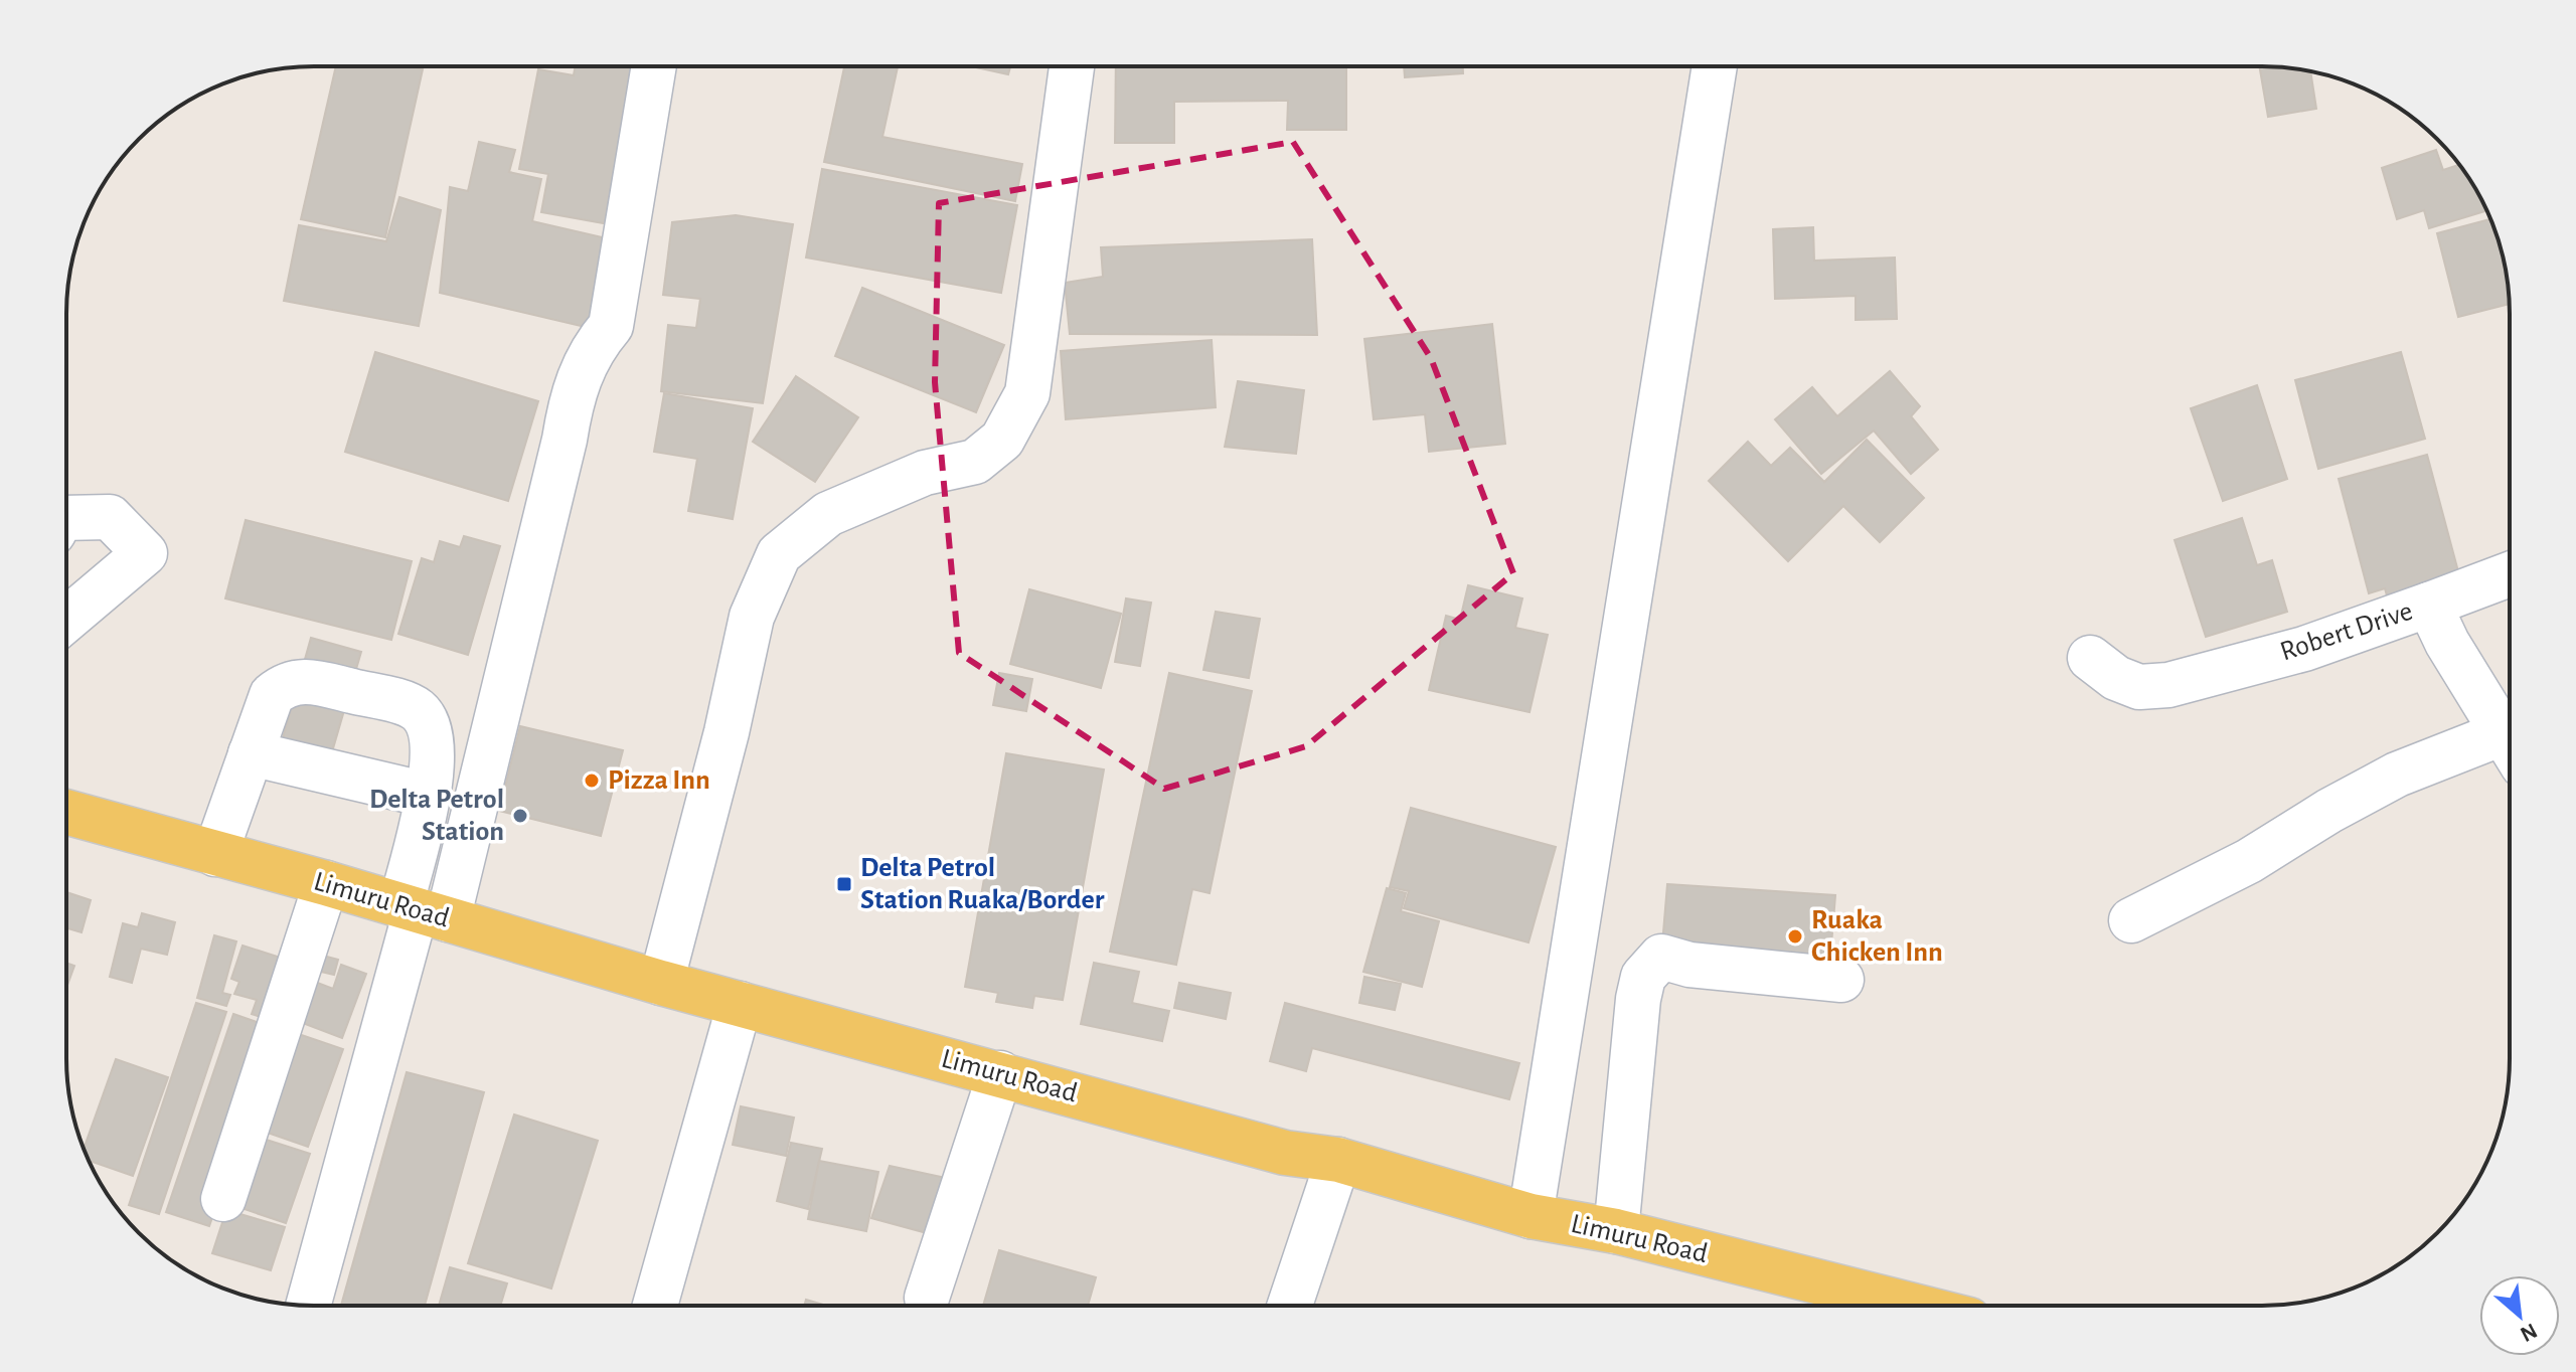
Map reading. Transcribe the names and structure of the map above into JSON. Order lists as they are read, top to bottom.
{
  "streets": {
    "main road": ["Limuru Road"],
    "street": ["Robert Drive"]
  },
  "places": {
    "other": ["Pizza Inn", "Delta Petrol Station", "Ruaka Chicken Inn"],
    "transit": ["Delta Petrol Station Ruaka/Border"]
  },
  "north": "bottom right"
}
